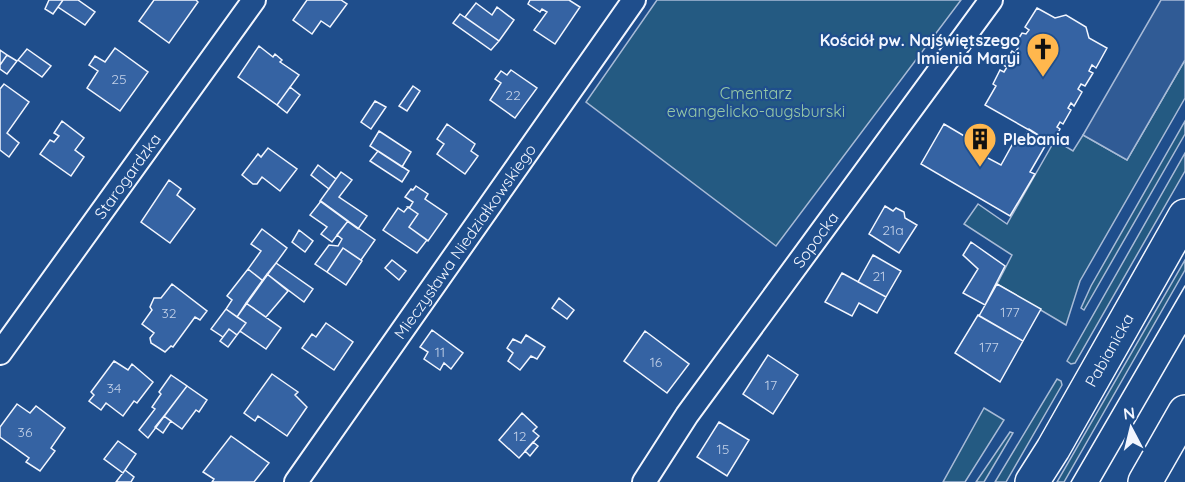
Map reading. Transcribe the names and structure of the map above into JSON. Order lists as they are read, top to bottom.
{
  "streets": {
    "main road": ["Pabianicka"],
    "street": ["Starogardzka", "Sopocka", "Mieczysława Niedziałkowskiego"]
  },
  "parks": ["Cmentarz ewangelicko-augsburski"],
  "places": {
    "church": ["Kościół pw. Najświętszego Imienia Maryi"],
    "building": ["Plebania"]
  },
  "house_numbers": [
    "25",
    "22",
    "21a",
    "21",
    "177",
    "32",
    "177",
    "11",
    "16",
    "17",
    "34",
    "36",
    "12",
    "15"
  ],
  "north": "top"
}
